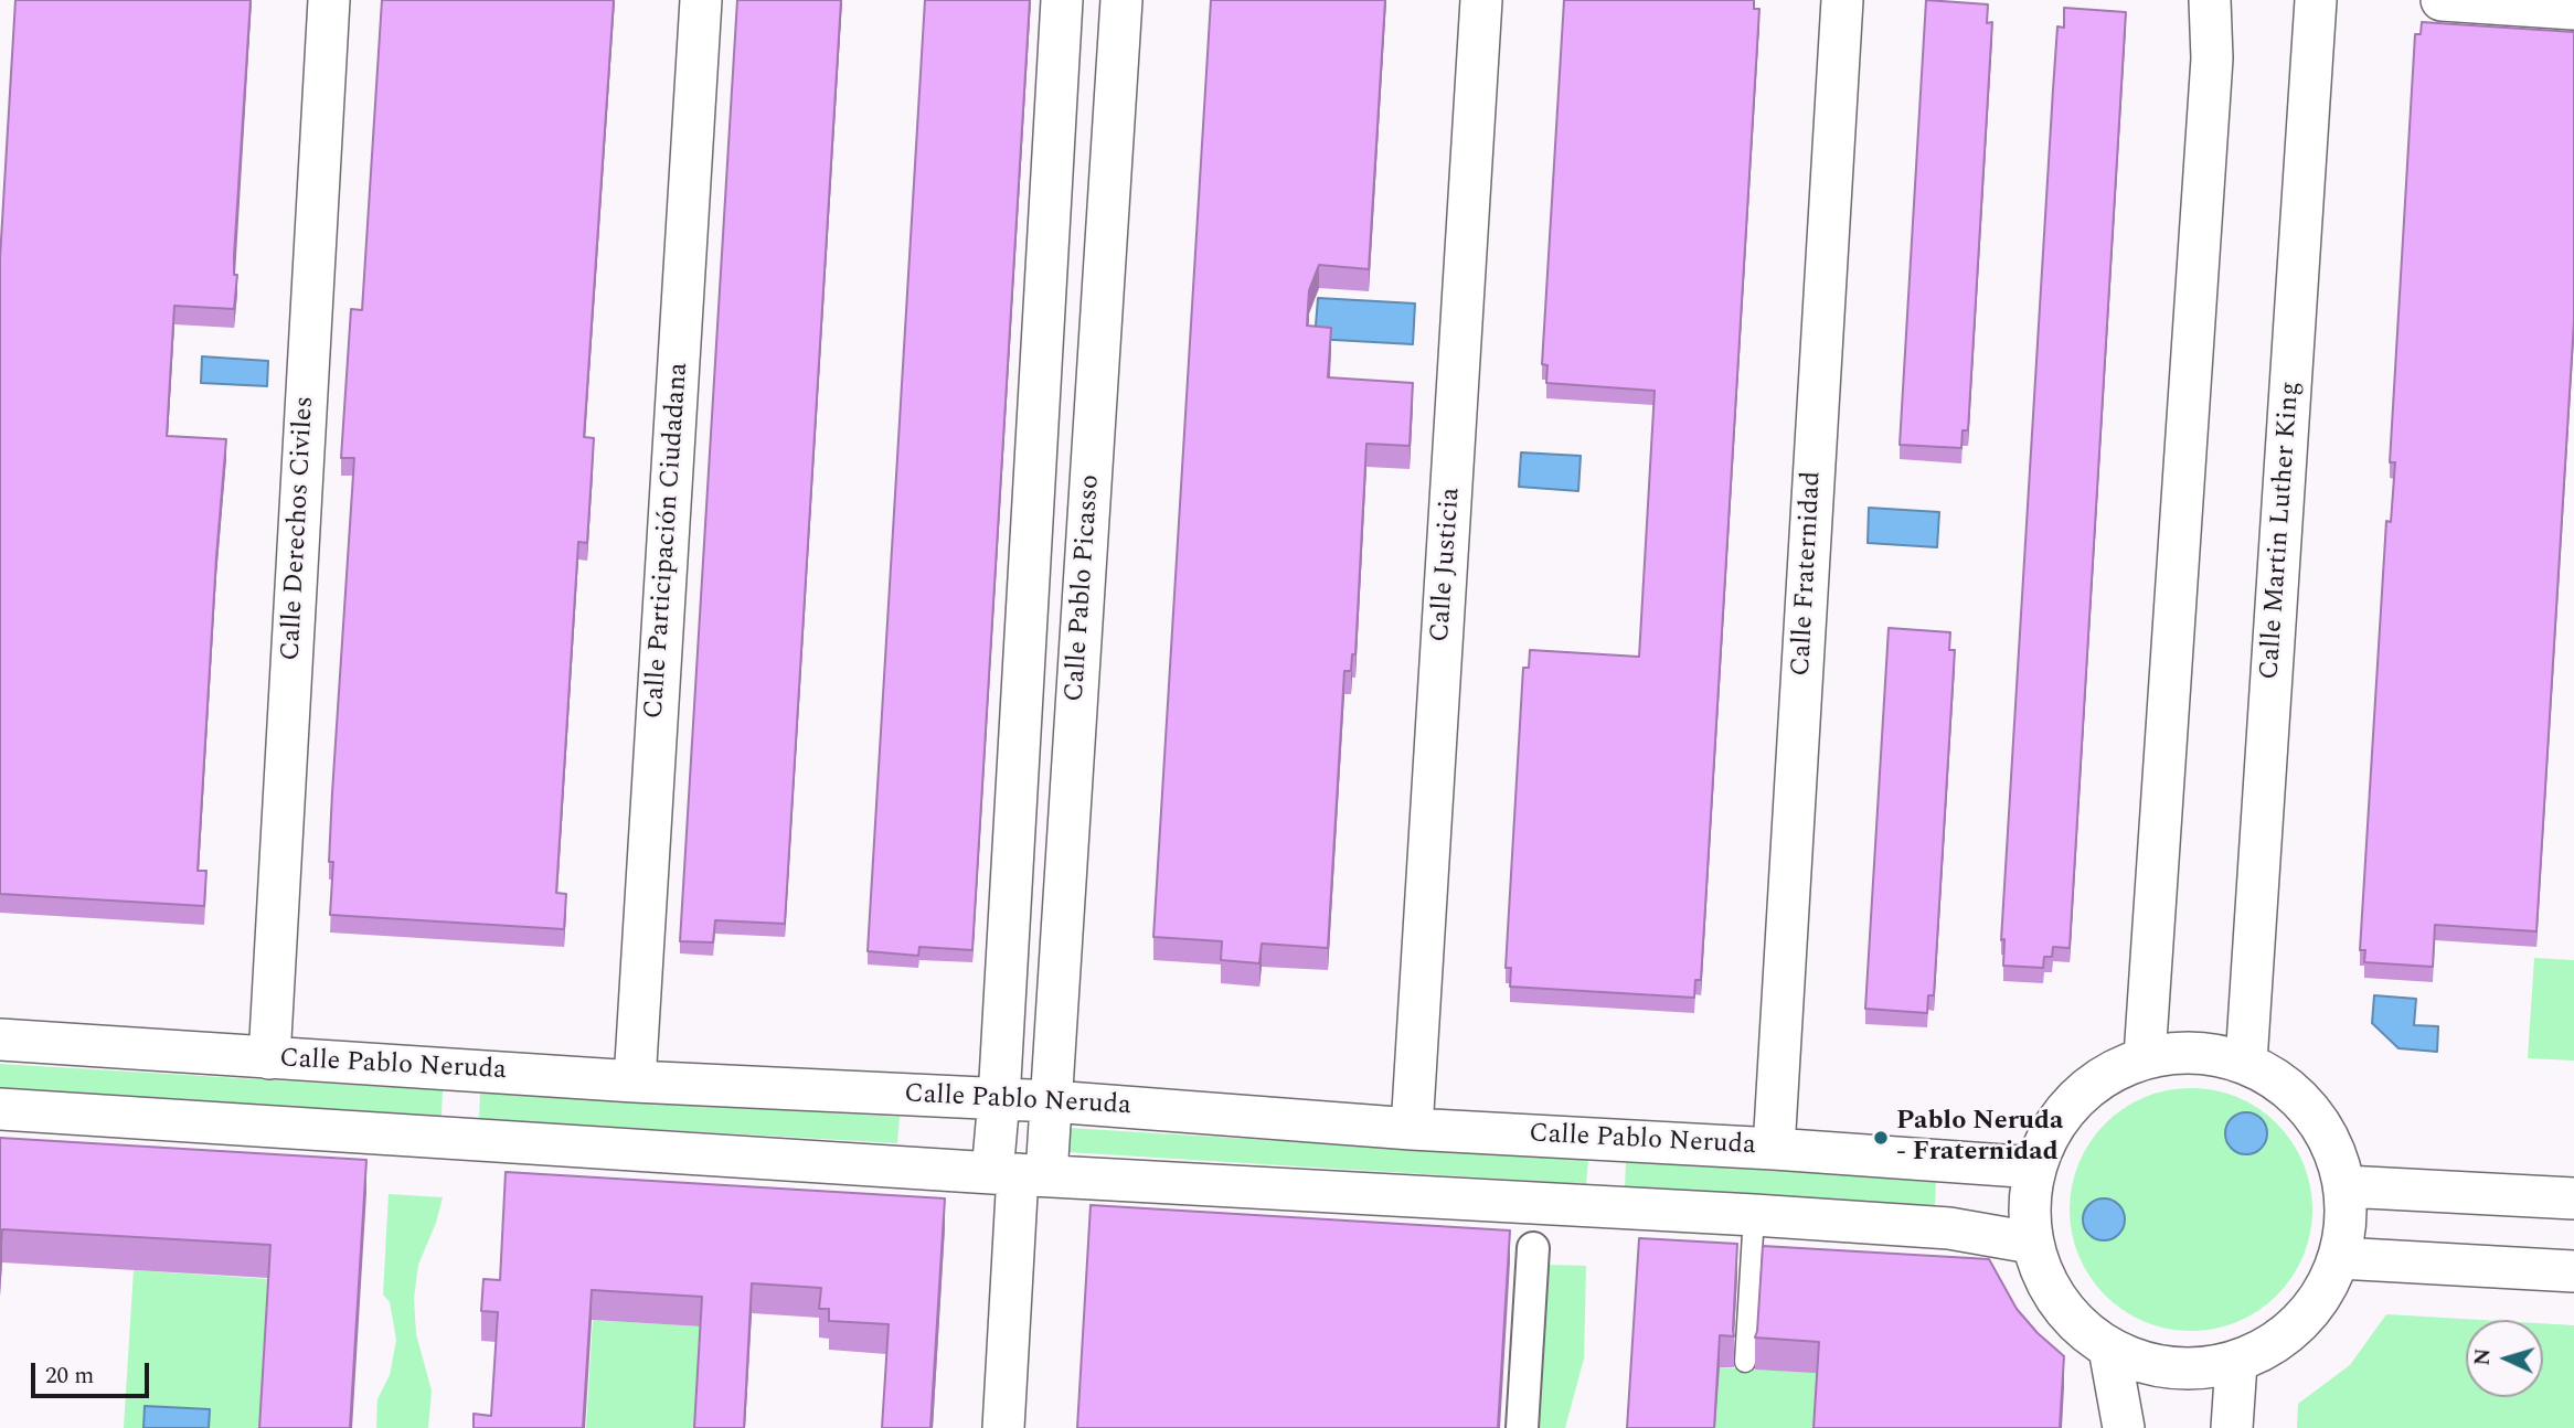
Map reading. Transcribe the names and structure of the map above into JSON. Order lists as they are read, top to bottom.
{
  "streets": {
    "street": [
      "Calle Derechos Civiles",
      "Calle Martin Luther King",
      "Calle Participación Ciudadana",
      "Calle Justicia",
      "Calle Fraternidad",
      "Calle Pablo Picasso",
      "Calle Pablo Neruda"
    ]
  },
  "crossings": [
    ["Calle Derechos Civiles", "Calle Pablo Neruda"],
    ["Calle Participación Ciudadana", "Calle Pablo Neruda"],
    ["Calle Justicia", "Calle Pablo Neruda"],
    ["Calle Fraternidad", "Calle Pablo Neruda"],
    ["Calle Pablo Picasso", "Calle Pablo Neruda"]
  ],
  "places": ["Pablo Neruda - Fraternidad"],
  "scale_bar": "20 m",
  "north": "left"
}
